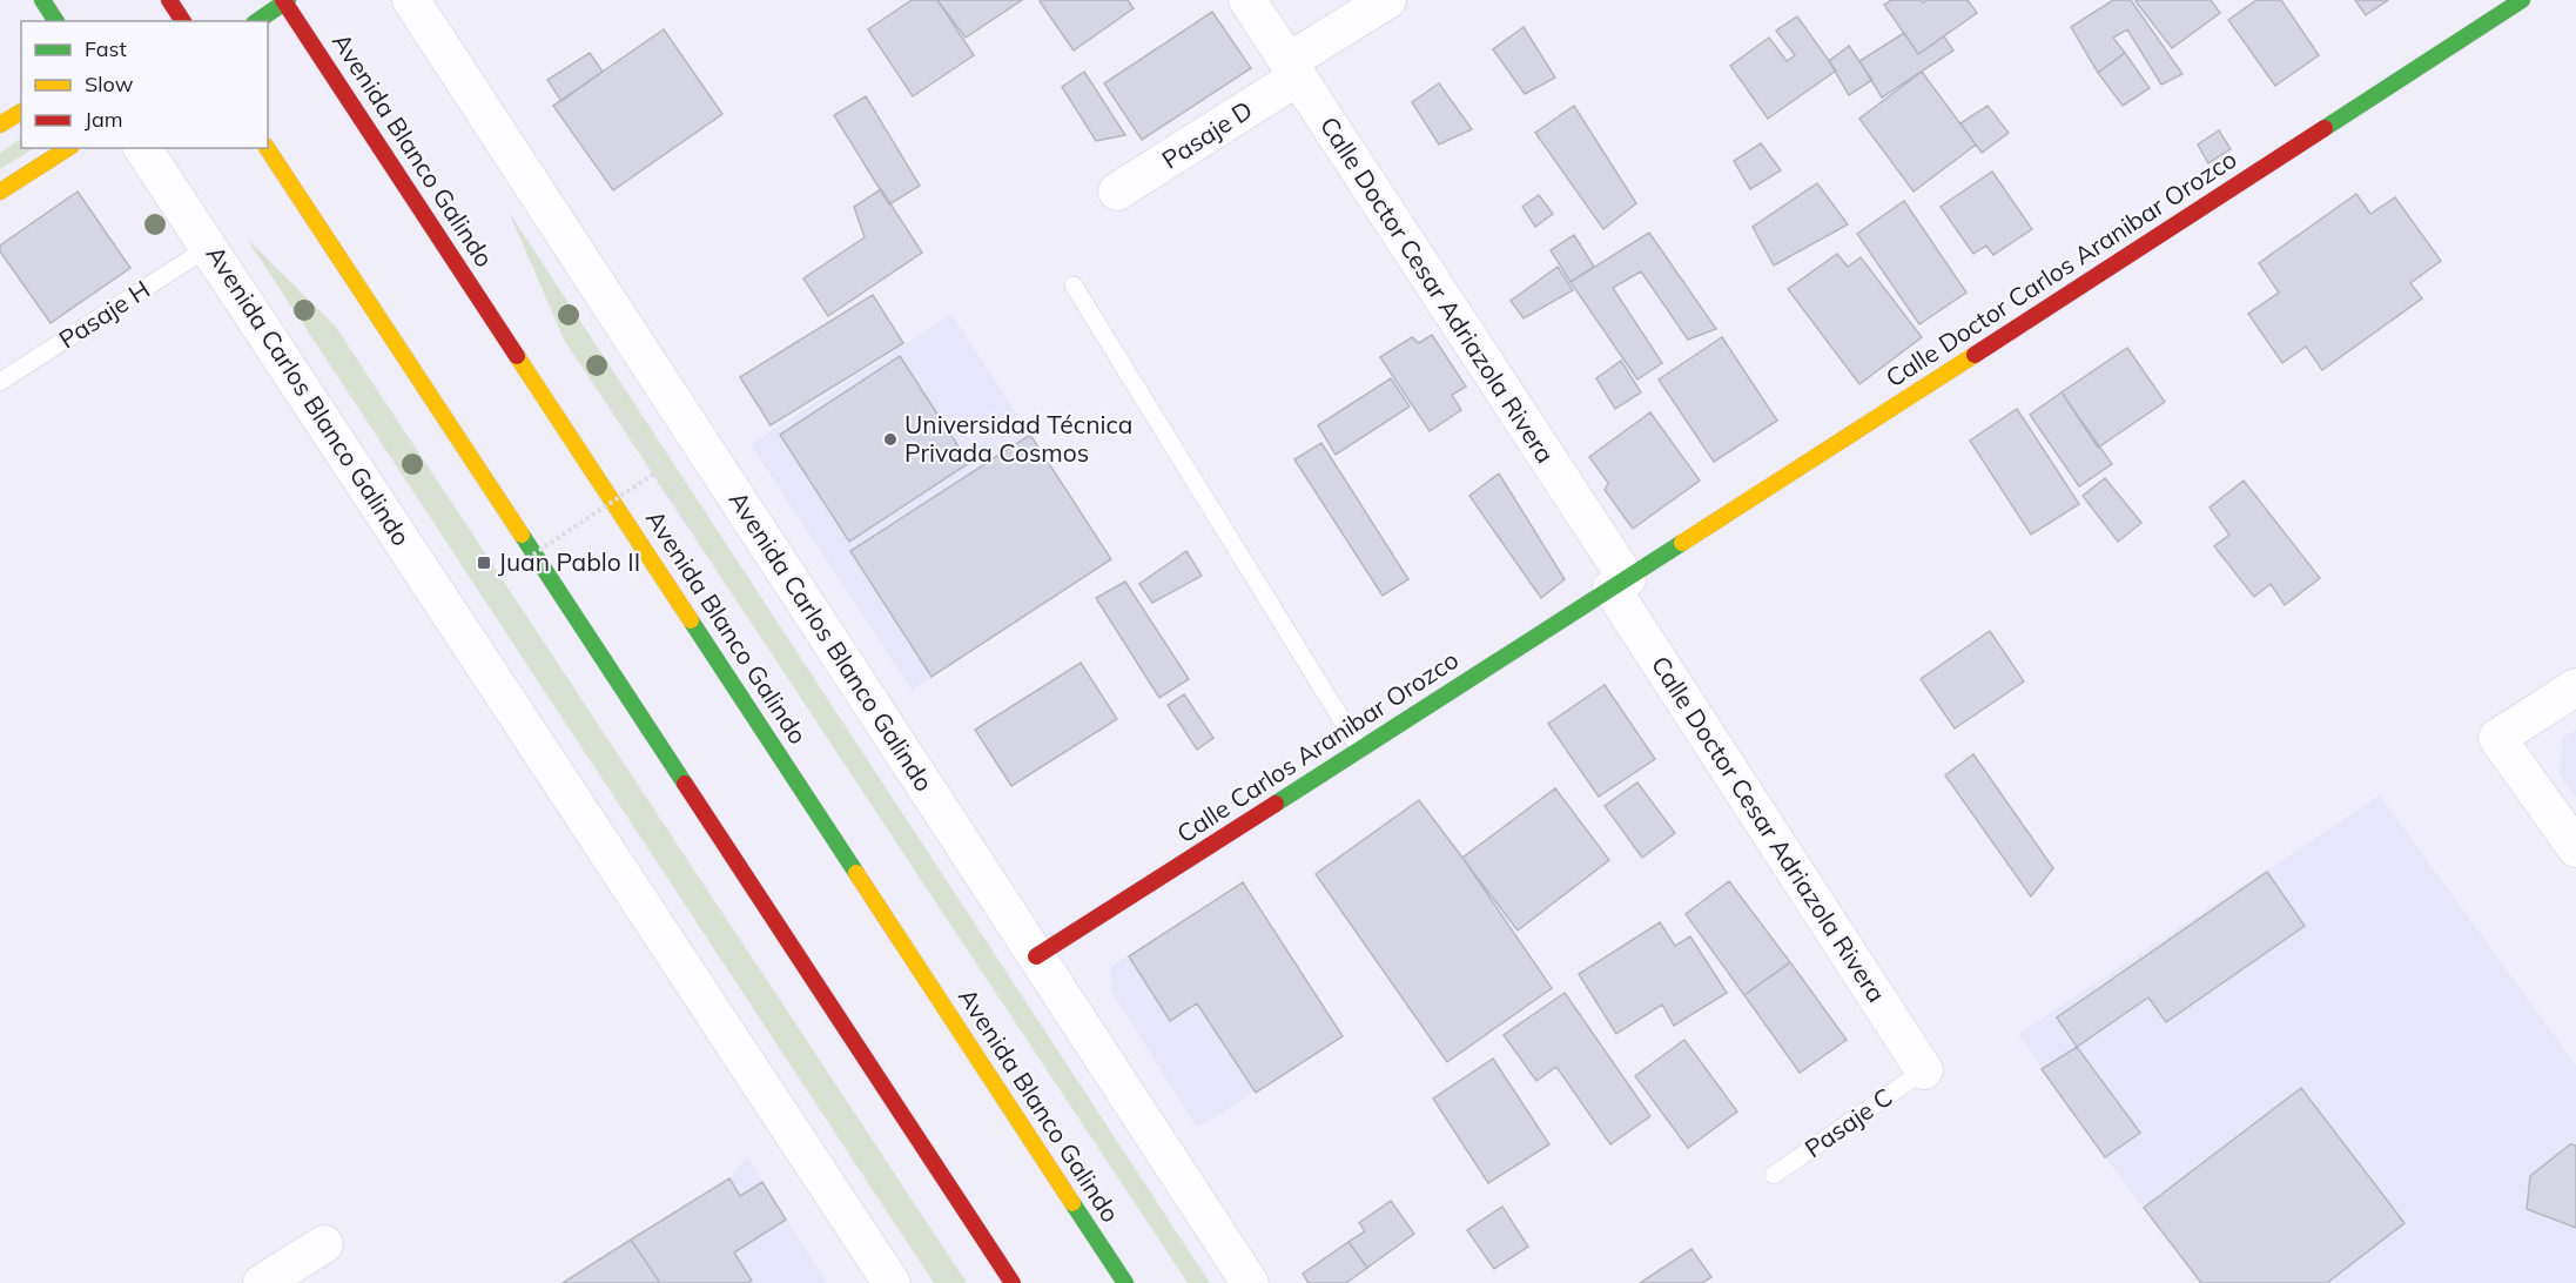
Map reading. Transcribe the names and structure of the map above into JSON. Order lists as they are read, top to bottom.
{
  "streets": {
    "main road": ["Avenida Blanco Galindo", "Calle Doctor Carlos Aranibar Orozco", "Calle Carlos Aranibar Orozco"],
    "street": ["Pasaje D", "Calle Doctor Cesar Adriazola Rivera", "Avenida Carlos Blanco Galindo"],
    "lane": ["Pasaje H", "Pasaje C"]
  },
  "crossings": [
    ["Pasaje D", "Calle Doctor Cesar Adriazola Rivera"],
    ["Calle Doctor Carlos Aranibar Orozco", "Calle Doctor Cesar Adriazola Rivera"],
    ["Calle Doctor Carlos Aranibar Orozco", "Calle Carlos Aranibar Orozco"],
    ["Calle Doctor Cesar Adriazola Rivera", "Calle Carlos Aranibar Orozco"],
    ["Calle Doctor Cesar Adriazola Rivera", "Pasaje C"],
    ["Pasaje H", "Avenida Carlos Blanco Galindo"],
    ["Avenida Carlos Blanco Galindo", "Calle Carlos Aranibar Orozco"]
  ],
  "places": {
    "other": ["Universidad Técnica Privada Cosmos"],
    "transit": ["Juan Pablo II"]
  },
  "legend": ["Fast", "Slow", "Jam"]
}
